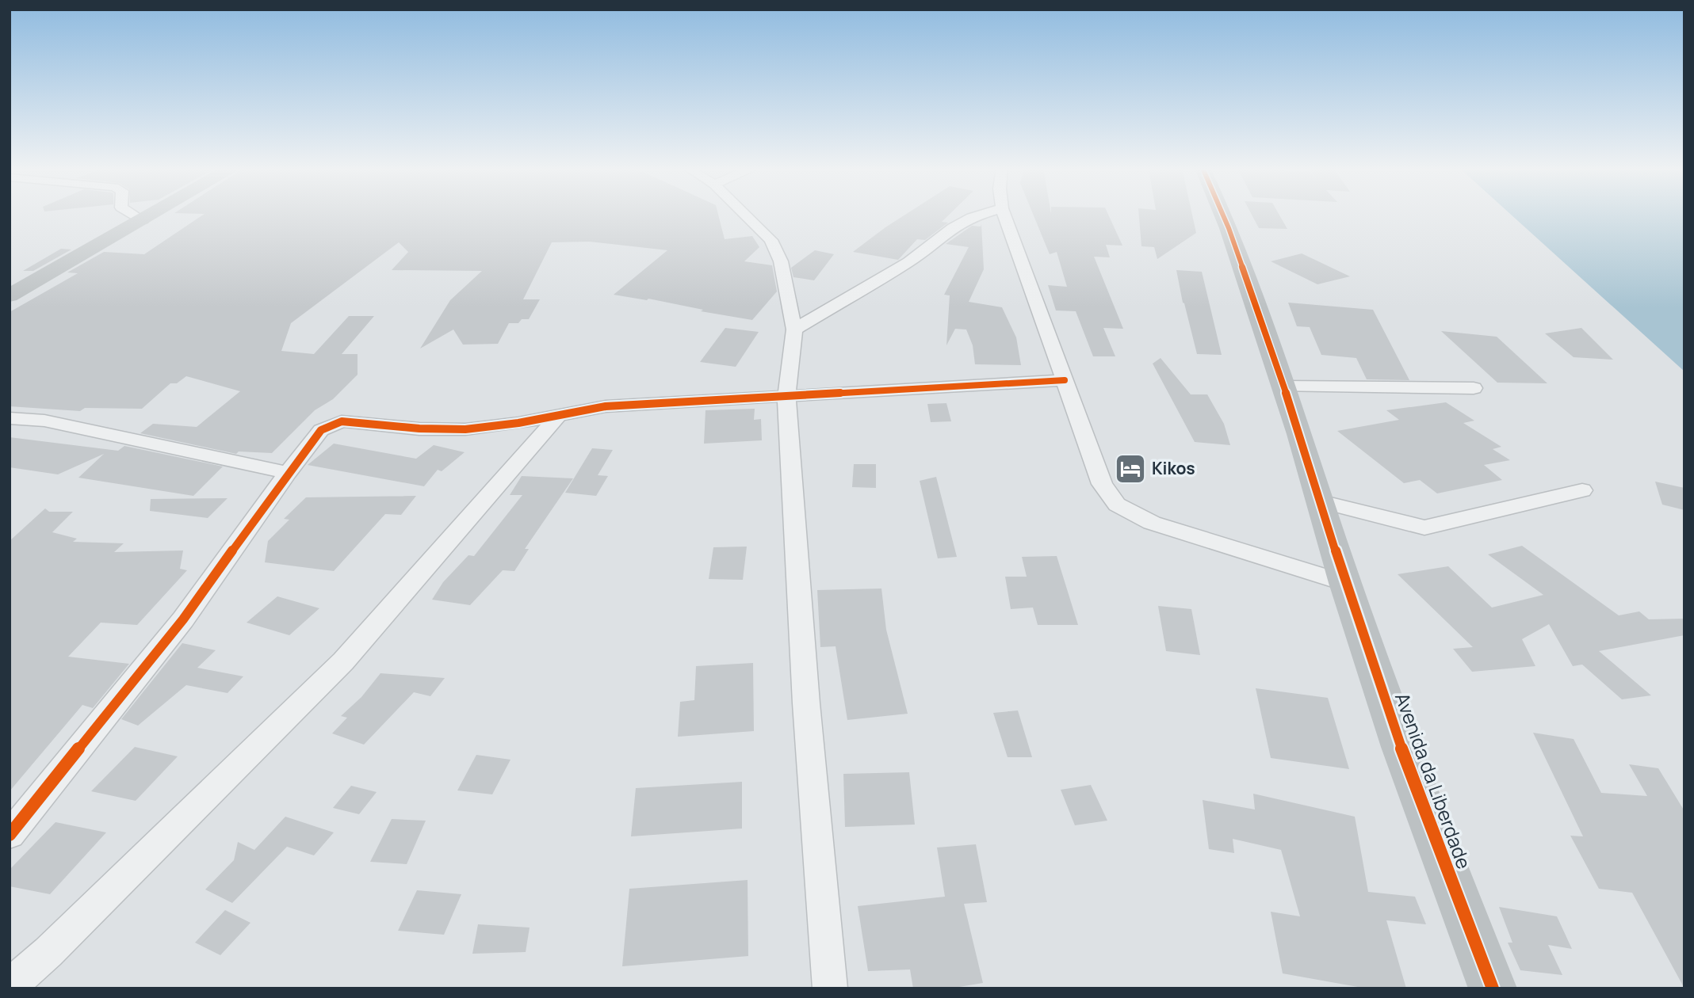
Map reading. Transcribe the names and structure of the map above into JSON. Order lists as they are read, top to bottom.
{
  "streets": {
    "street": ["Avenida da Liberdade"]
  },
  "places": {
    "hotel": ["Kikos"]
  }
}
